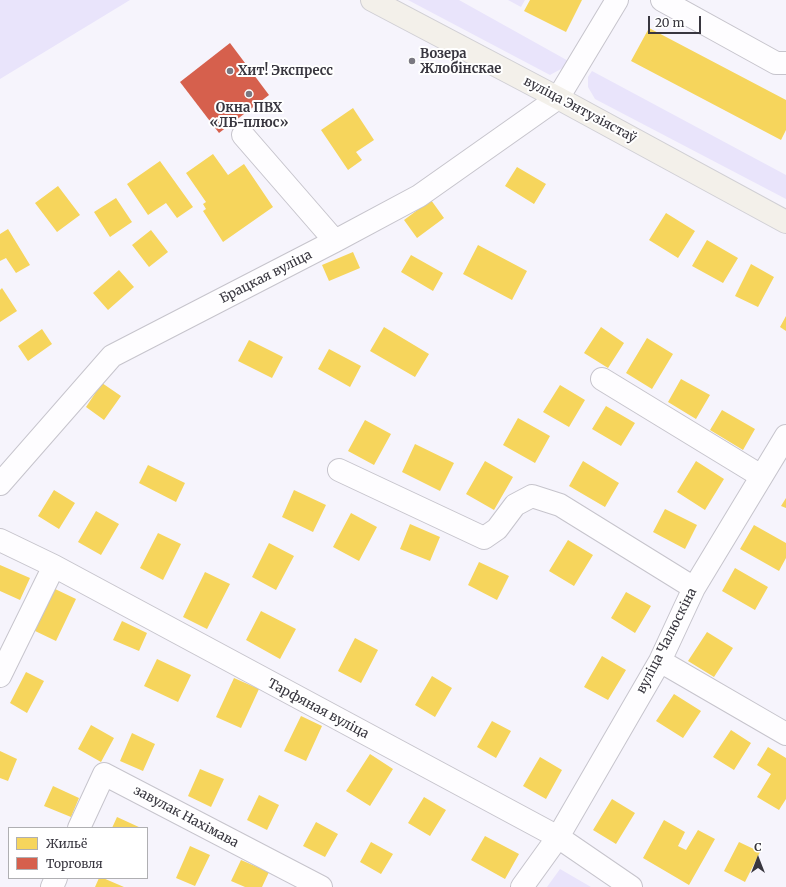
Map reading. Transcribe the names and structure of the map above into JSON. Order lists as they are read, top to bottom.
{
  "streets": {
    "main road": ["вуліца Энтузіястаў"],
    "street": [
      "Брацкая вуліца",
      "вуліца Чалюскіна",
      "Тарфяная вуліца",
      "завулак Нахімава"
    ]
  },
  "crossings": [
    ["вуліца Энтузіястаў", "Брацкая вуліца"],
    ["вуліца Чалюскіна", "Тарфяная вуліца"]
  ],
  "places": ["Возера Жлобінскае", "Хит! Экспресс", "Окна ПВХ «ЛБ-плюс»"],
  "legend": ["Жильё", "Торговля"],
  "scale_bar": "20 m",
  "north": "top"
}
